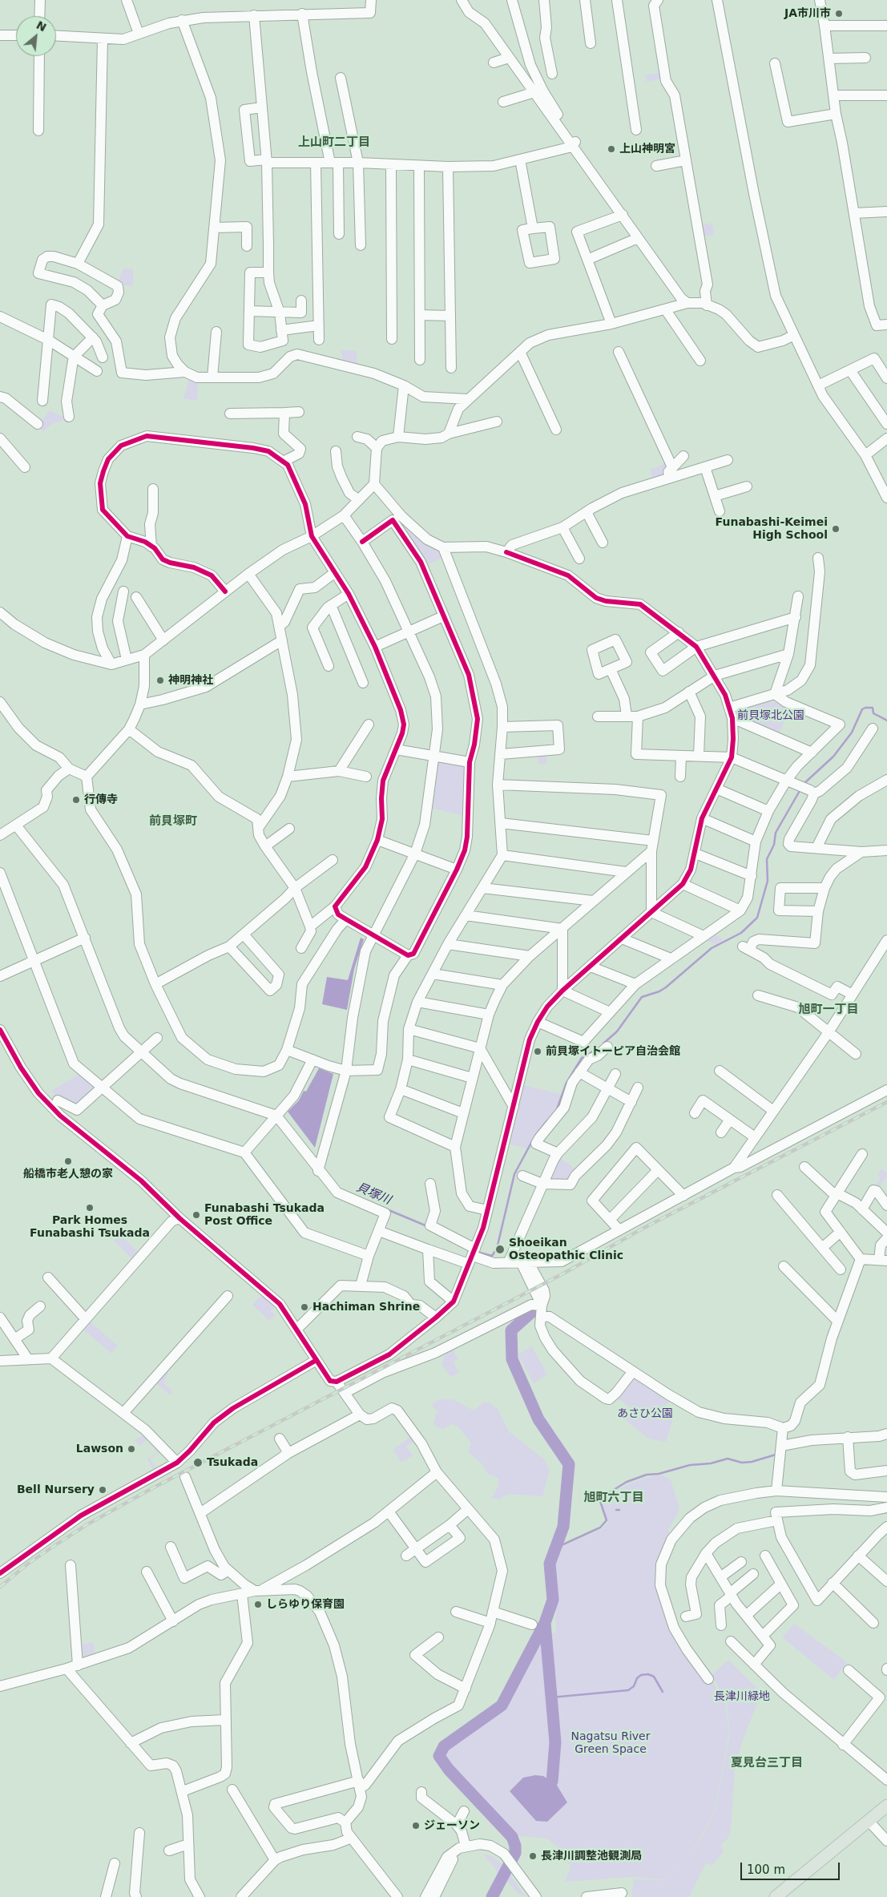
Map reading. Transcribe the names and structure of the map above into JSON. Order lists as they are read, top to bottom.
{
  "districts": [
    "上山町二丁目",
    "前貝塚町",
    "旭町一丁目",
    "旭町六丁目",
    "夏見台三丁目"
  ],
  "water": ["貝塚川"],
  "parks": [
    "前貝塚北公園",
    "あさひ公園",
    "長津川緑地",
    "Nagatsu River Green Space"
  ],
  "places": [
    "JA市川市",
    "上山神明宮",
    "Funabashi-Keimei High School",
    "神明神社",
    "行傳寺",
    "前貝塚イトーピア自治会館",
    "船橋市老人憩の家",
    "Park Homes Funabashi Tsukada",
    "Funabashi Tsukada Post Office",
    "Shoeikan Osteopathic Clinic",
    "Hachiman Shrine",
    "Lawson",
    "Tsukada",
    "Bell Nursery",
    "しらゆり保育園",
    "ジェーソン",
    "長津川調整池観測局"
  ],
  "scale_bar": "100 m",
  "north": "top right"
}
